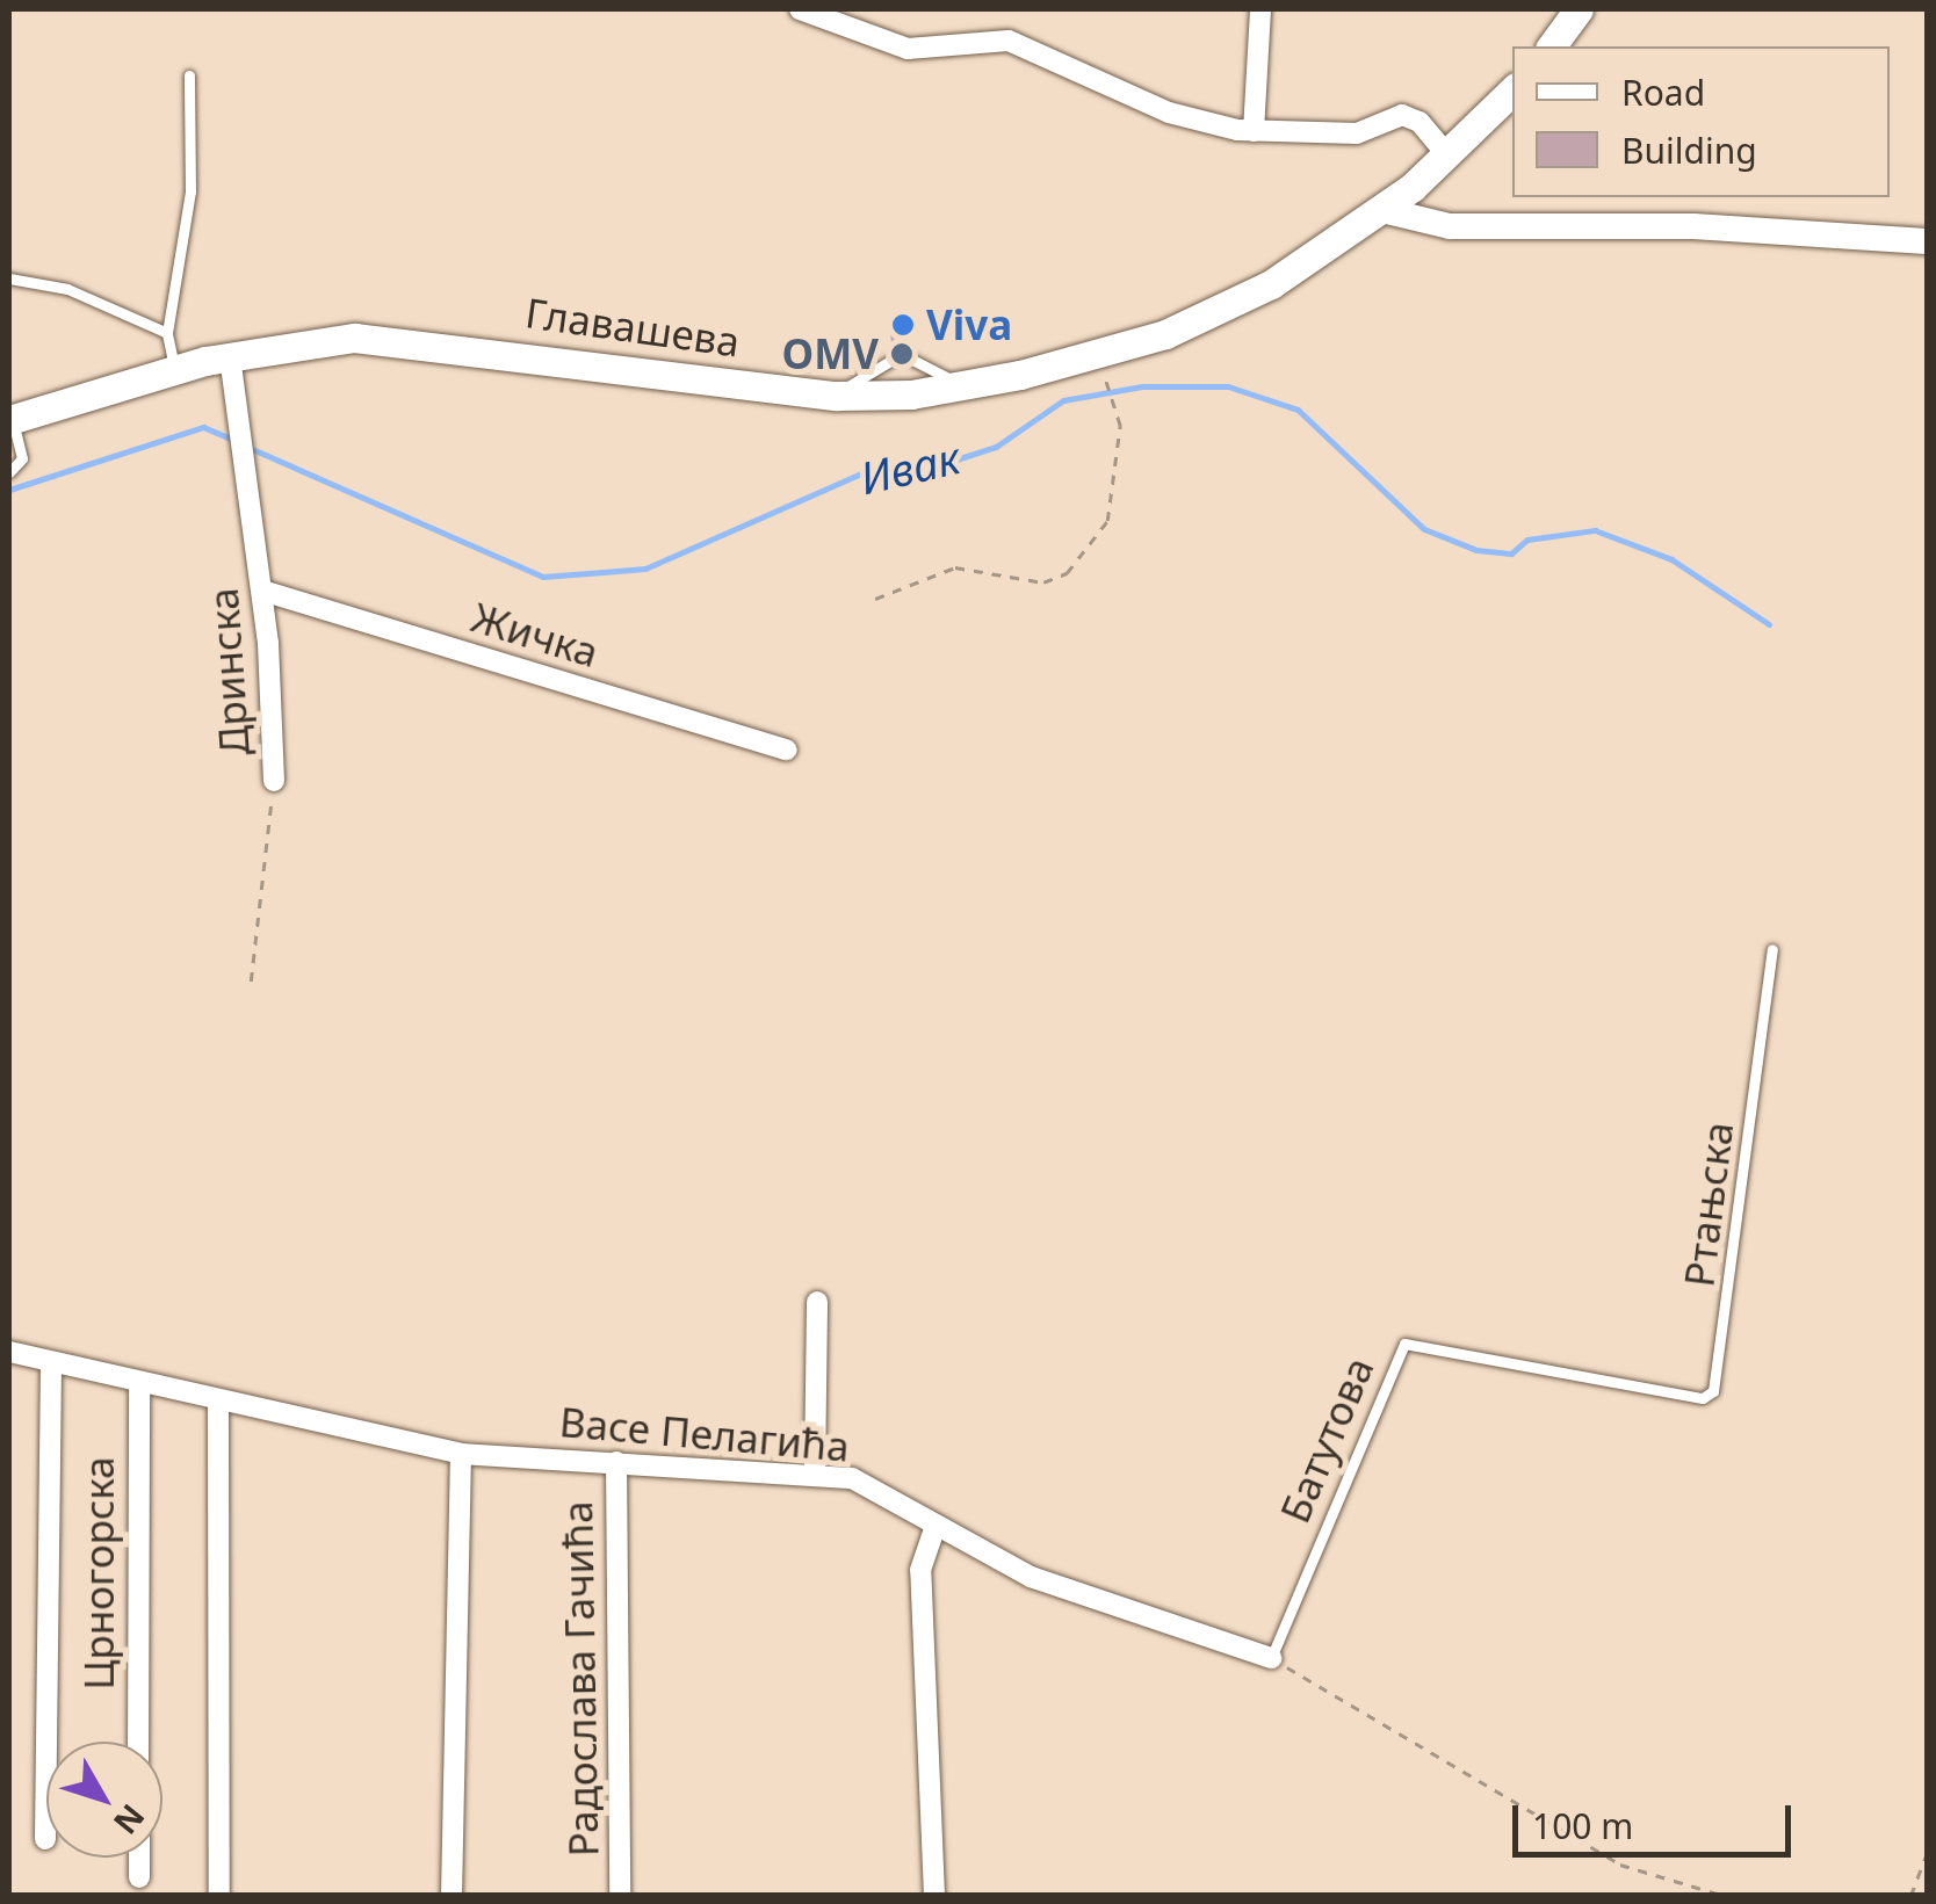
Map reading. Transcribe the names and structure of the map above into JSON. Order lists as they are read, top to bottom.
{
  "streets": {
    "main road": ["Главашева"],
    "street": [
      "Жичка",
      "Дринска",
      "Васе Пелагића",
      "Црногорска",
      "Радослава Гачића"
    ],
    "lane": ["Ртањска", "Батутова"]
  },
  "crossings": [
    ["Главашева", "Дринска"],
    ["Жичка", "Дринска"],
    ["Ртањска", "Батутова"],
    ["Васе Пелагића", "Батутова"],
    ["Васе Пелагића", "Црногорска"],
    ["Васе Пелагића", "Радослава Гачића"]
  ],
  "water": ["Ивак"],
  "places": ["Viva", "OMV"],
  "legend": ["Road", "Building"],
  "scale_bar": "100 m",
  "north": "bottom right"
}
